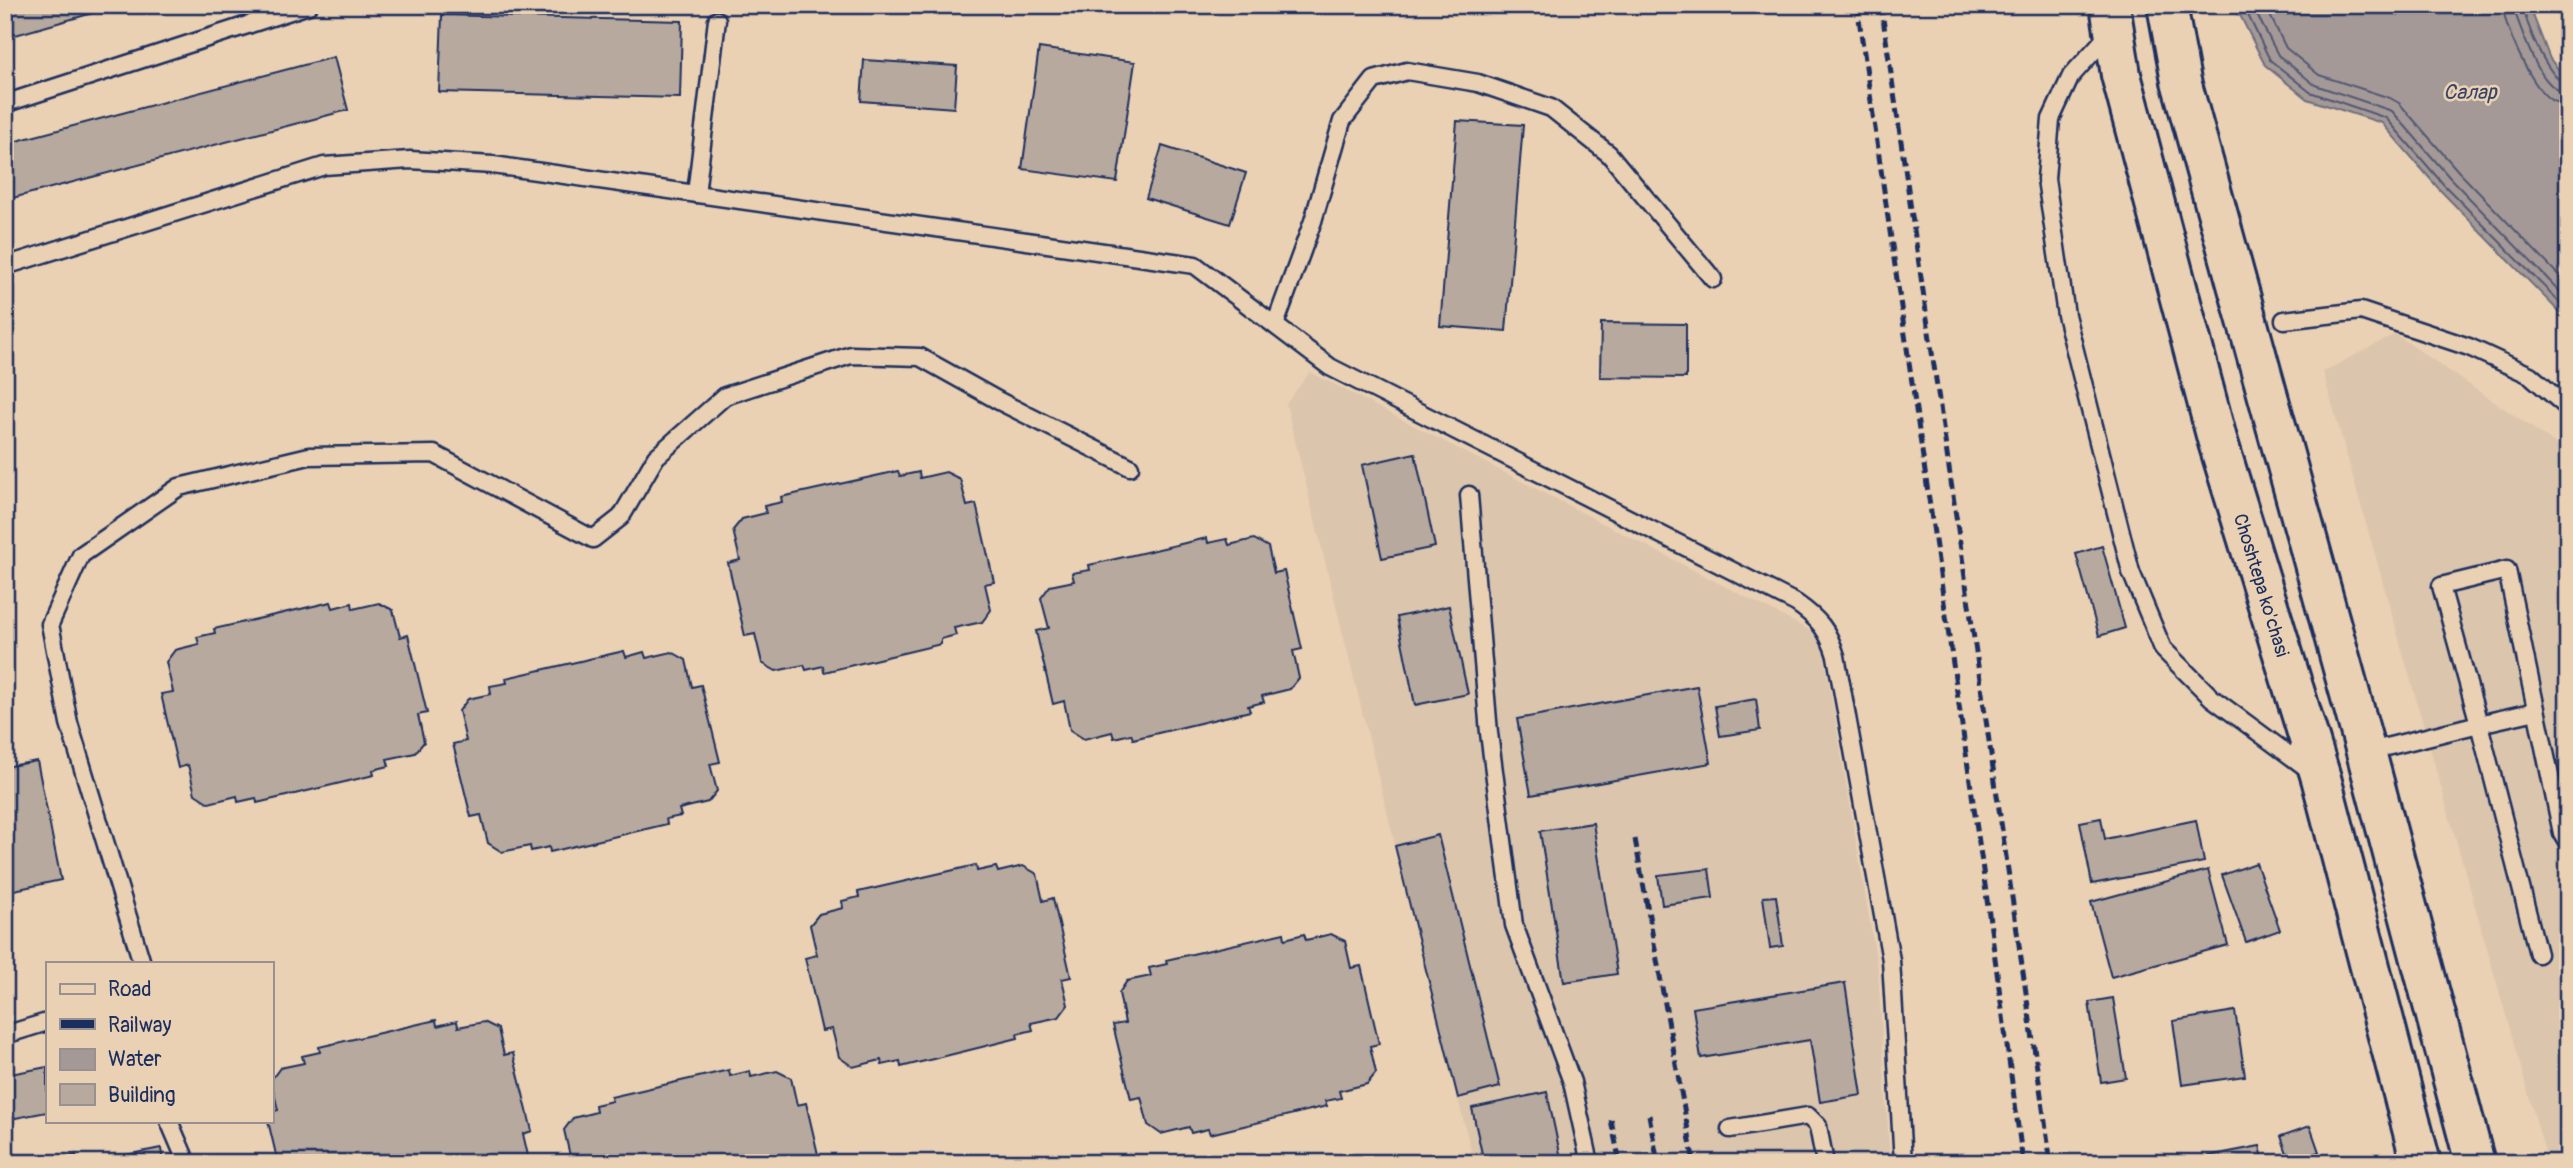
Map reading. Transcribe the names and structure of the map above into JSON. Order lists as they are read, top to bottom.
{
  "streets": {
    "main road": ["Choshtepa ko'chasi"]
  },
  "water": ["Салар"],
  "legend": [
    "Road",
    "Railway",
    "Water",
    "Building"
  ]
}
